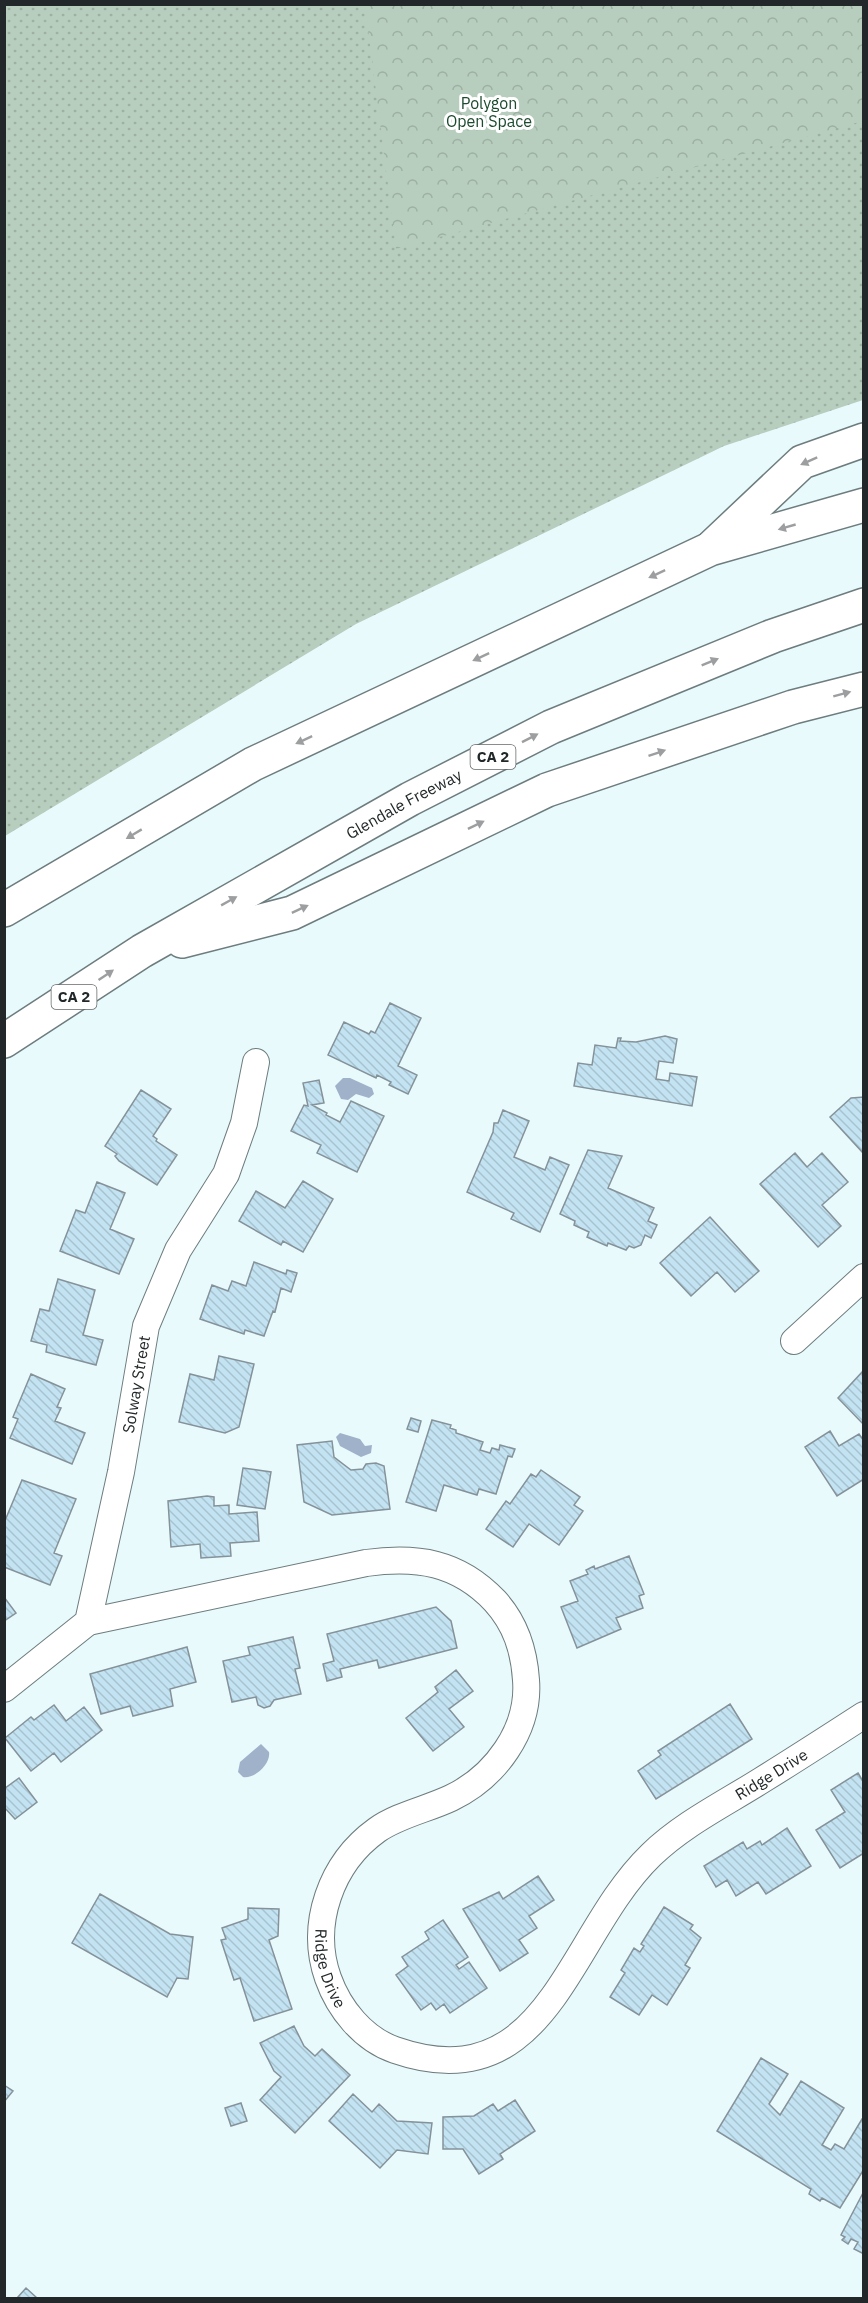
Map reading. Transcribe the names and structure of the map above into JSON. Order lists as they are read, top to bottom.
{
  "streets": {
    "highway": ["CA 2", "Glendale Freeway"],
    "street": ["Solway Street", "Ridge Drive"]
  },
  "crossings": [
    ["Solway Street", "Ridge Drive"]
  ],
  "parks": ["Polygon Open Space"]
}
